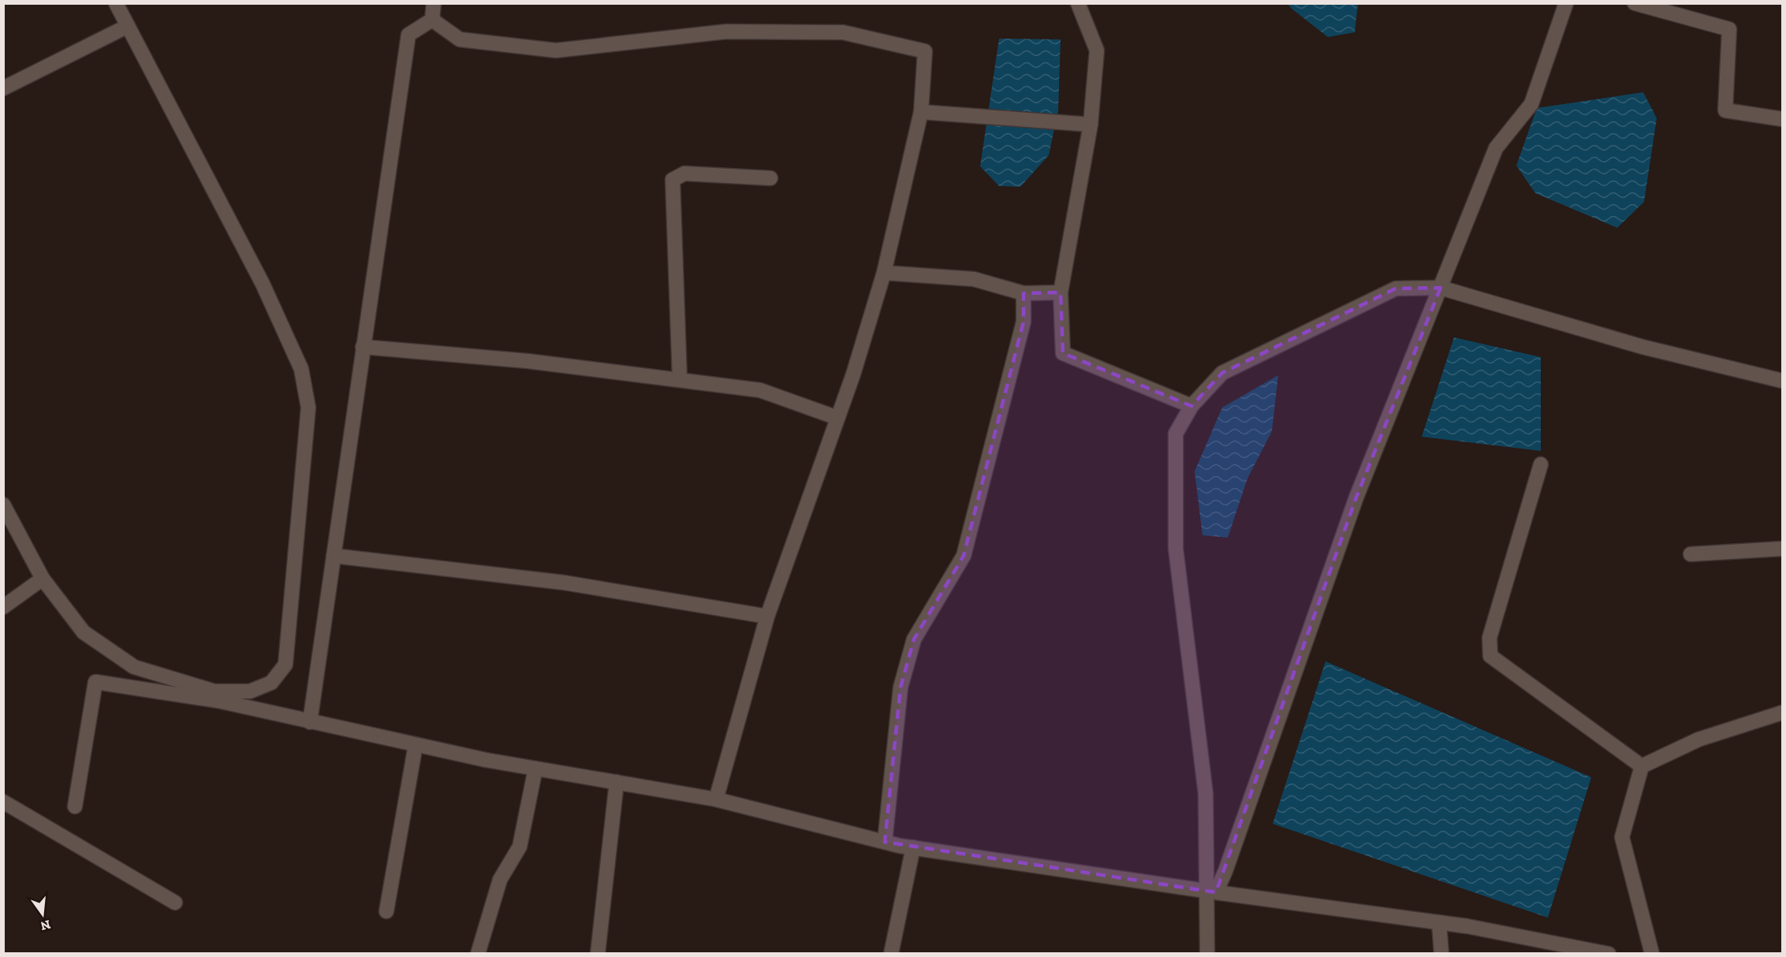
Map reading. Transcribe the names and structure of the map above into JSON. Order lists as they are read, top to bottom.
{
  "north": "bottom"
}
